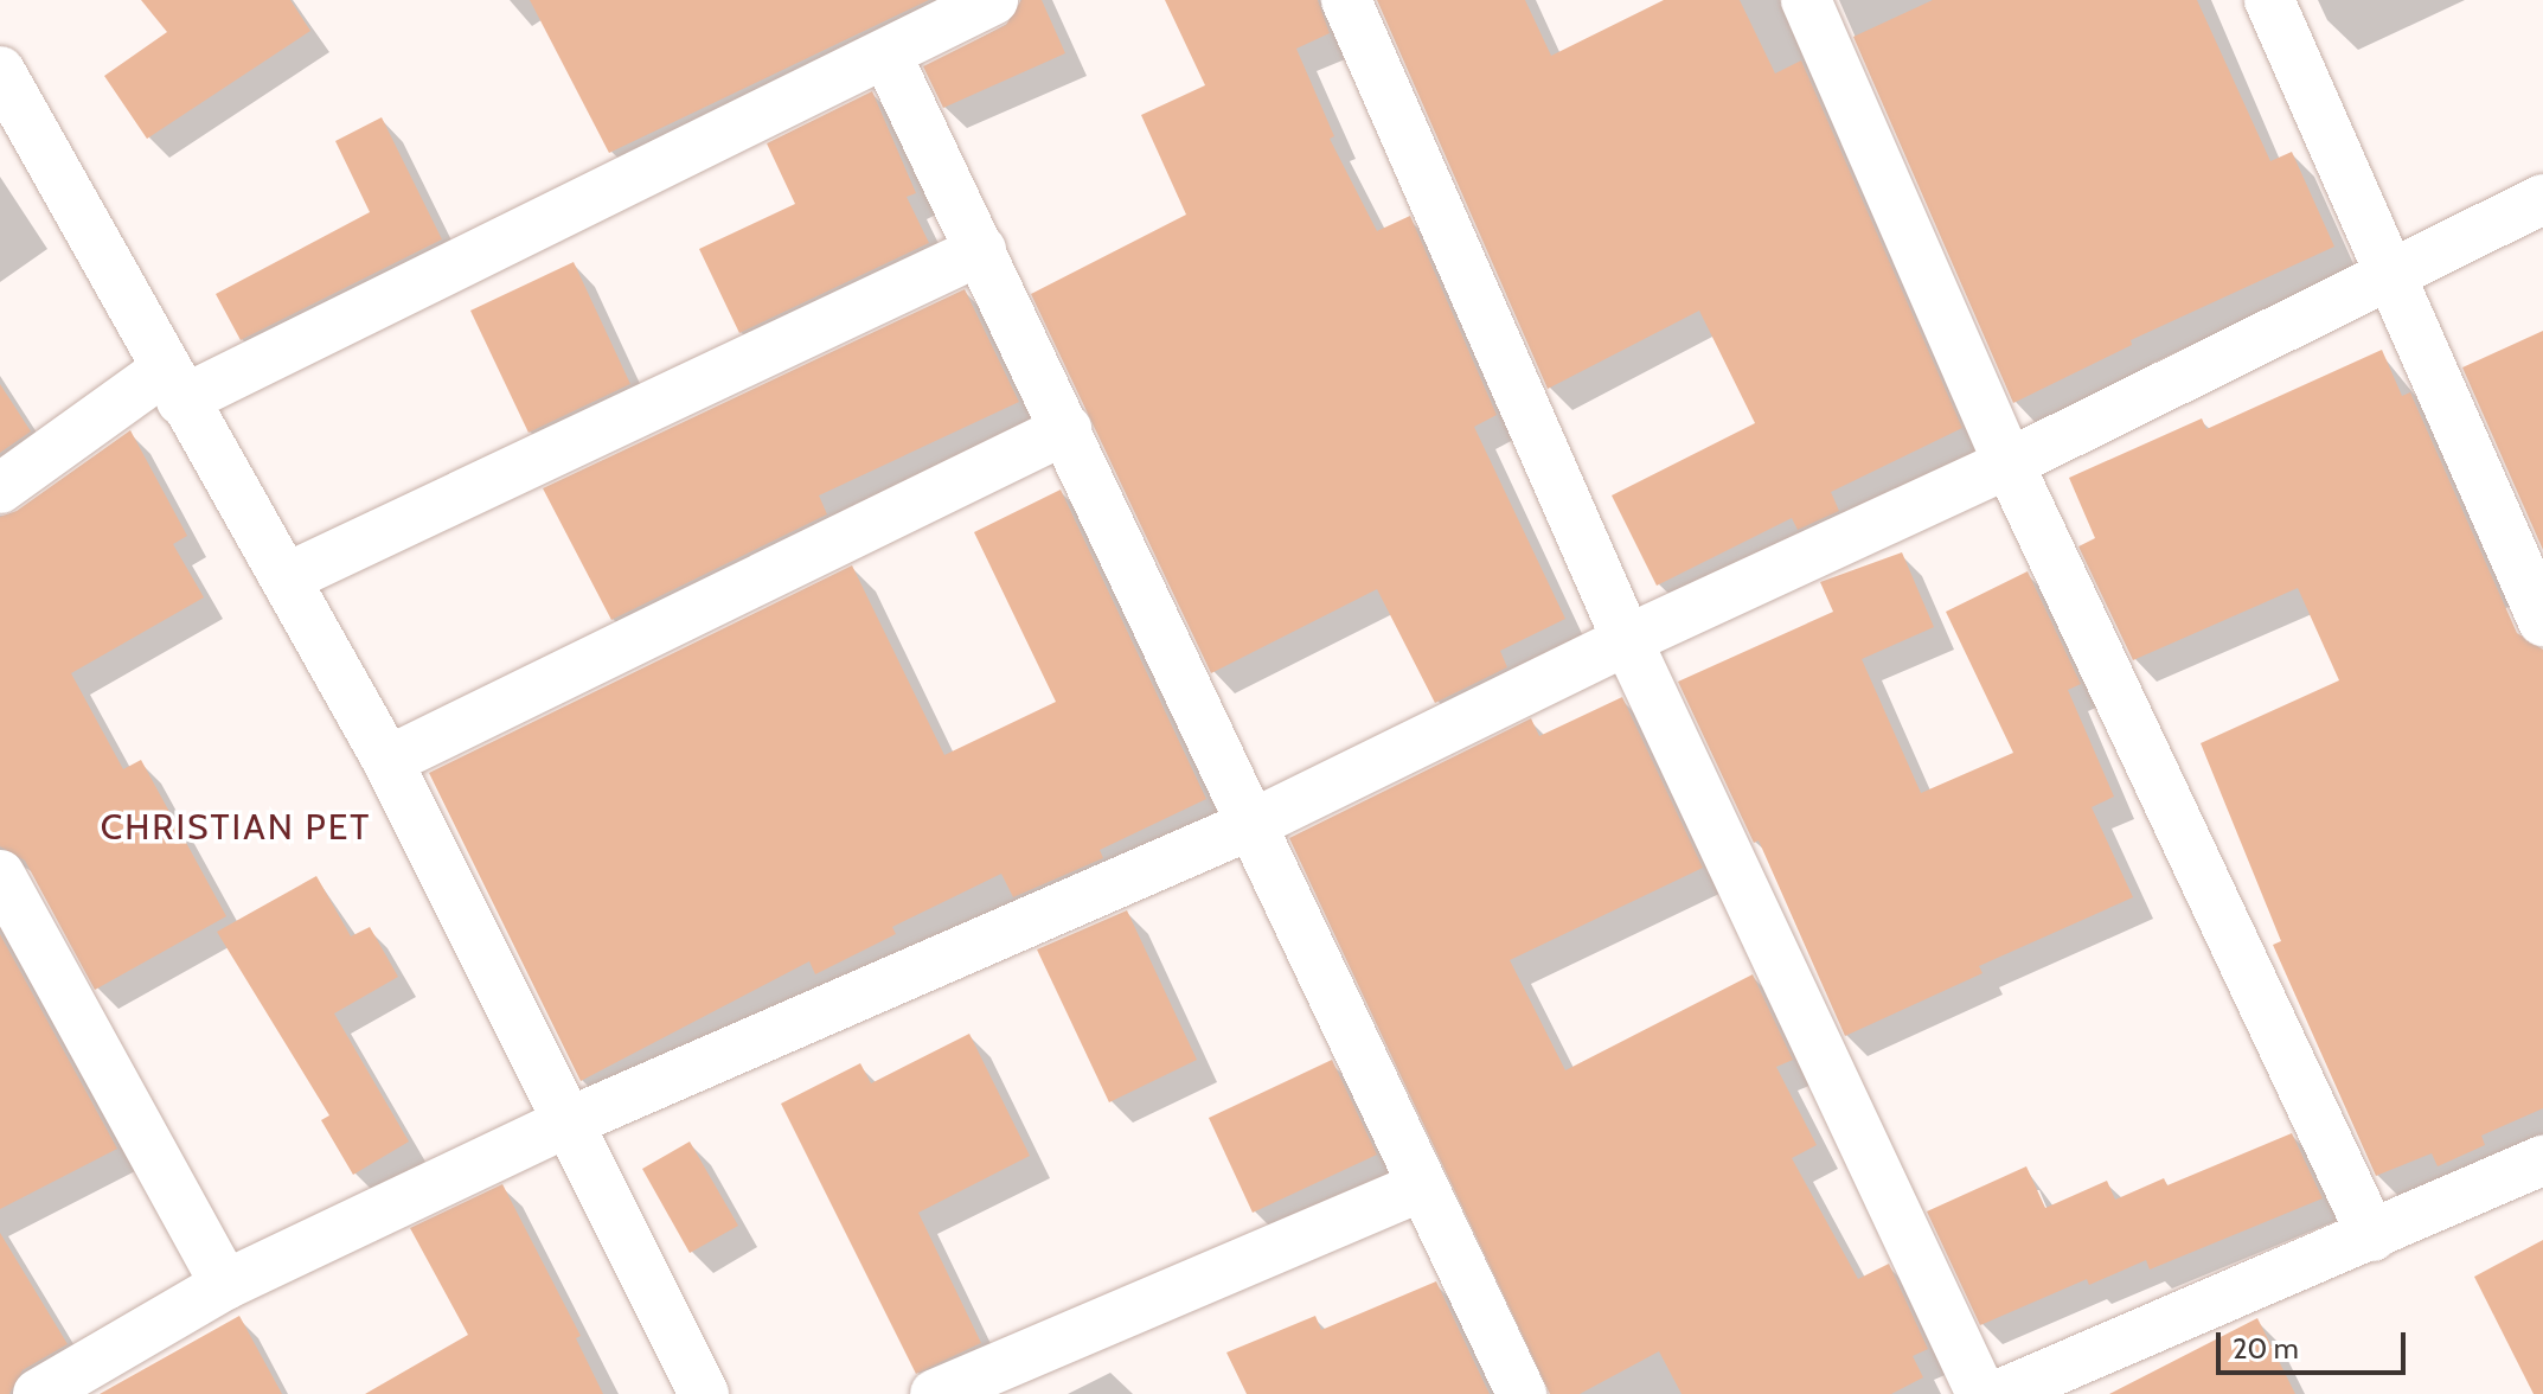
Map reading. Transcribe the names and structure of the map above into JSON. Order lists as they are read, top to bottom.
{
  "districts": ["CHRISTIAN PET"],
  "scale_bar": "20 m"
}
